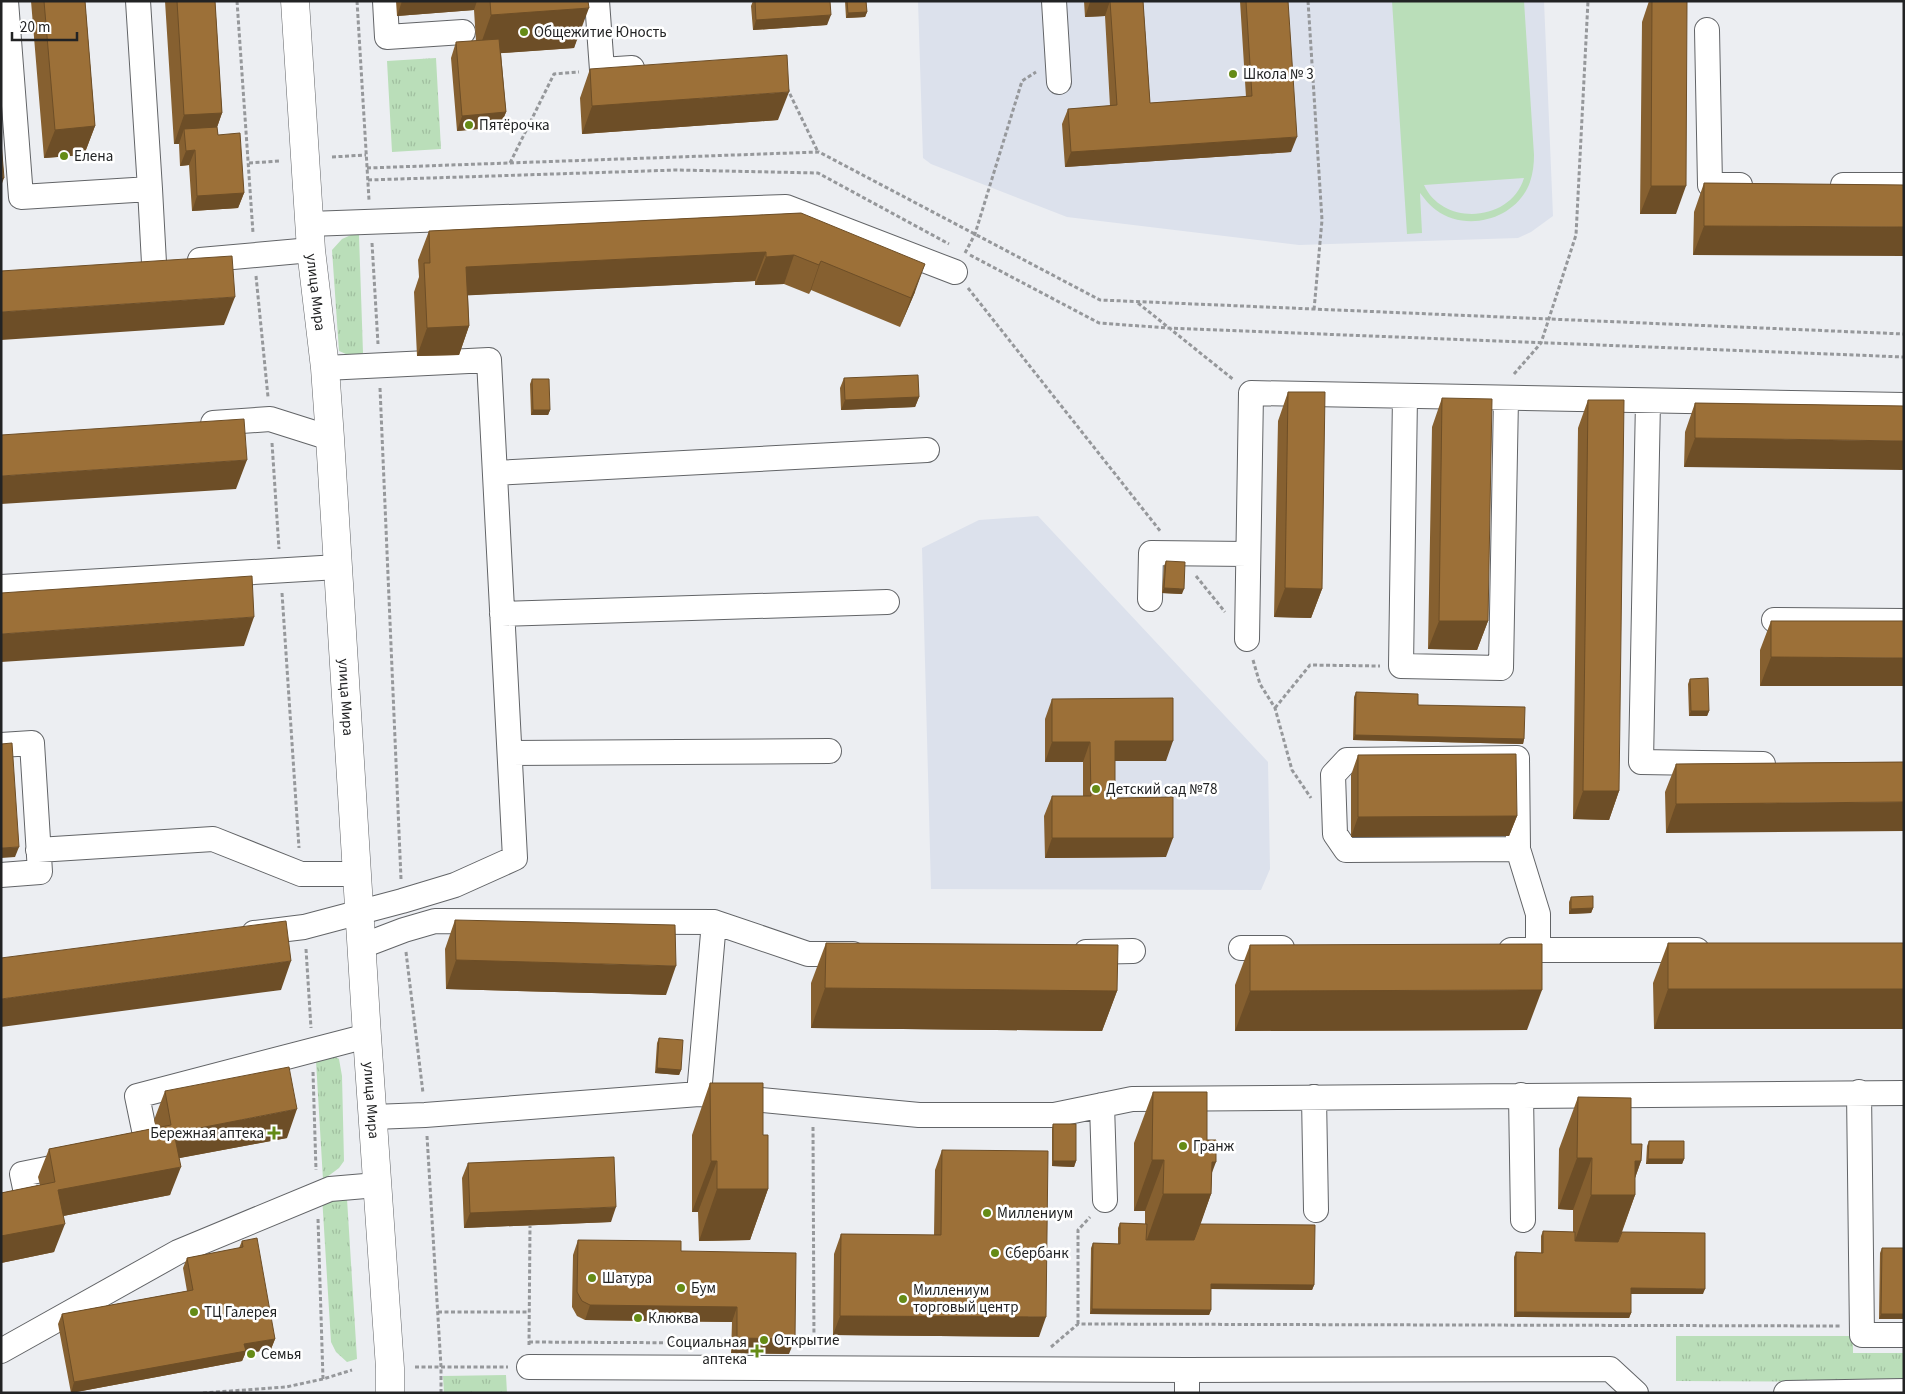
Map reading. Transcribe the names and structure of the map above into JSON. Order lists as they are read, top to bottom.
{
  "streets": {
    "main road": ["улица Мира"]
  },
  "places": {
    "other": [
      "Общежитие Юность",
      "Школа № 3",
      "Пятёрочка",
      "Елена",
      "Детский сад №78",
      "Гранж",
      "Миллениум",
      "Сбербанк",
      "Шатура",
      "Бум",
      "Миллениум торговый центр",
      "ТЦ Галерея",
      "Клюква",
      "Открытие",
      "Семья"
    ],
    "health": ["Бережная аптека", "Социальная аптека"]
  },
  "scale_bar": "20 m"
}
